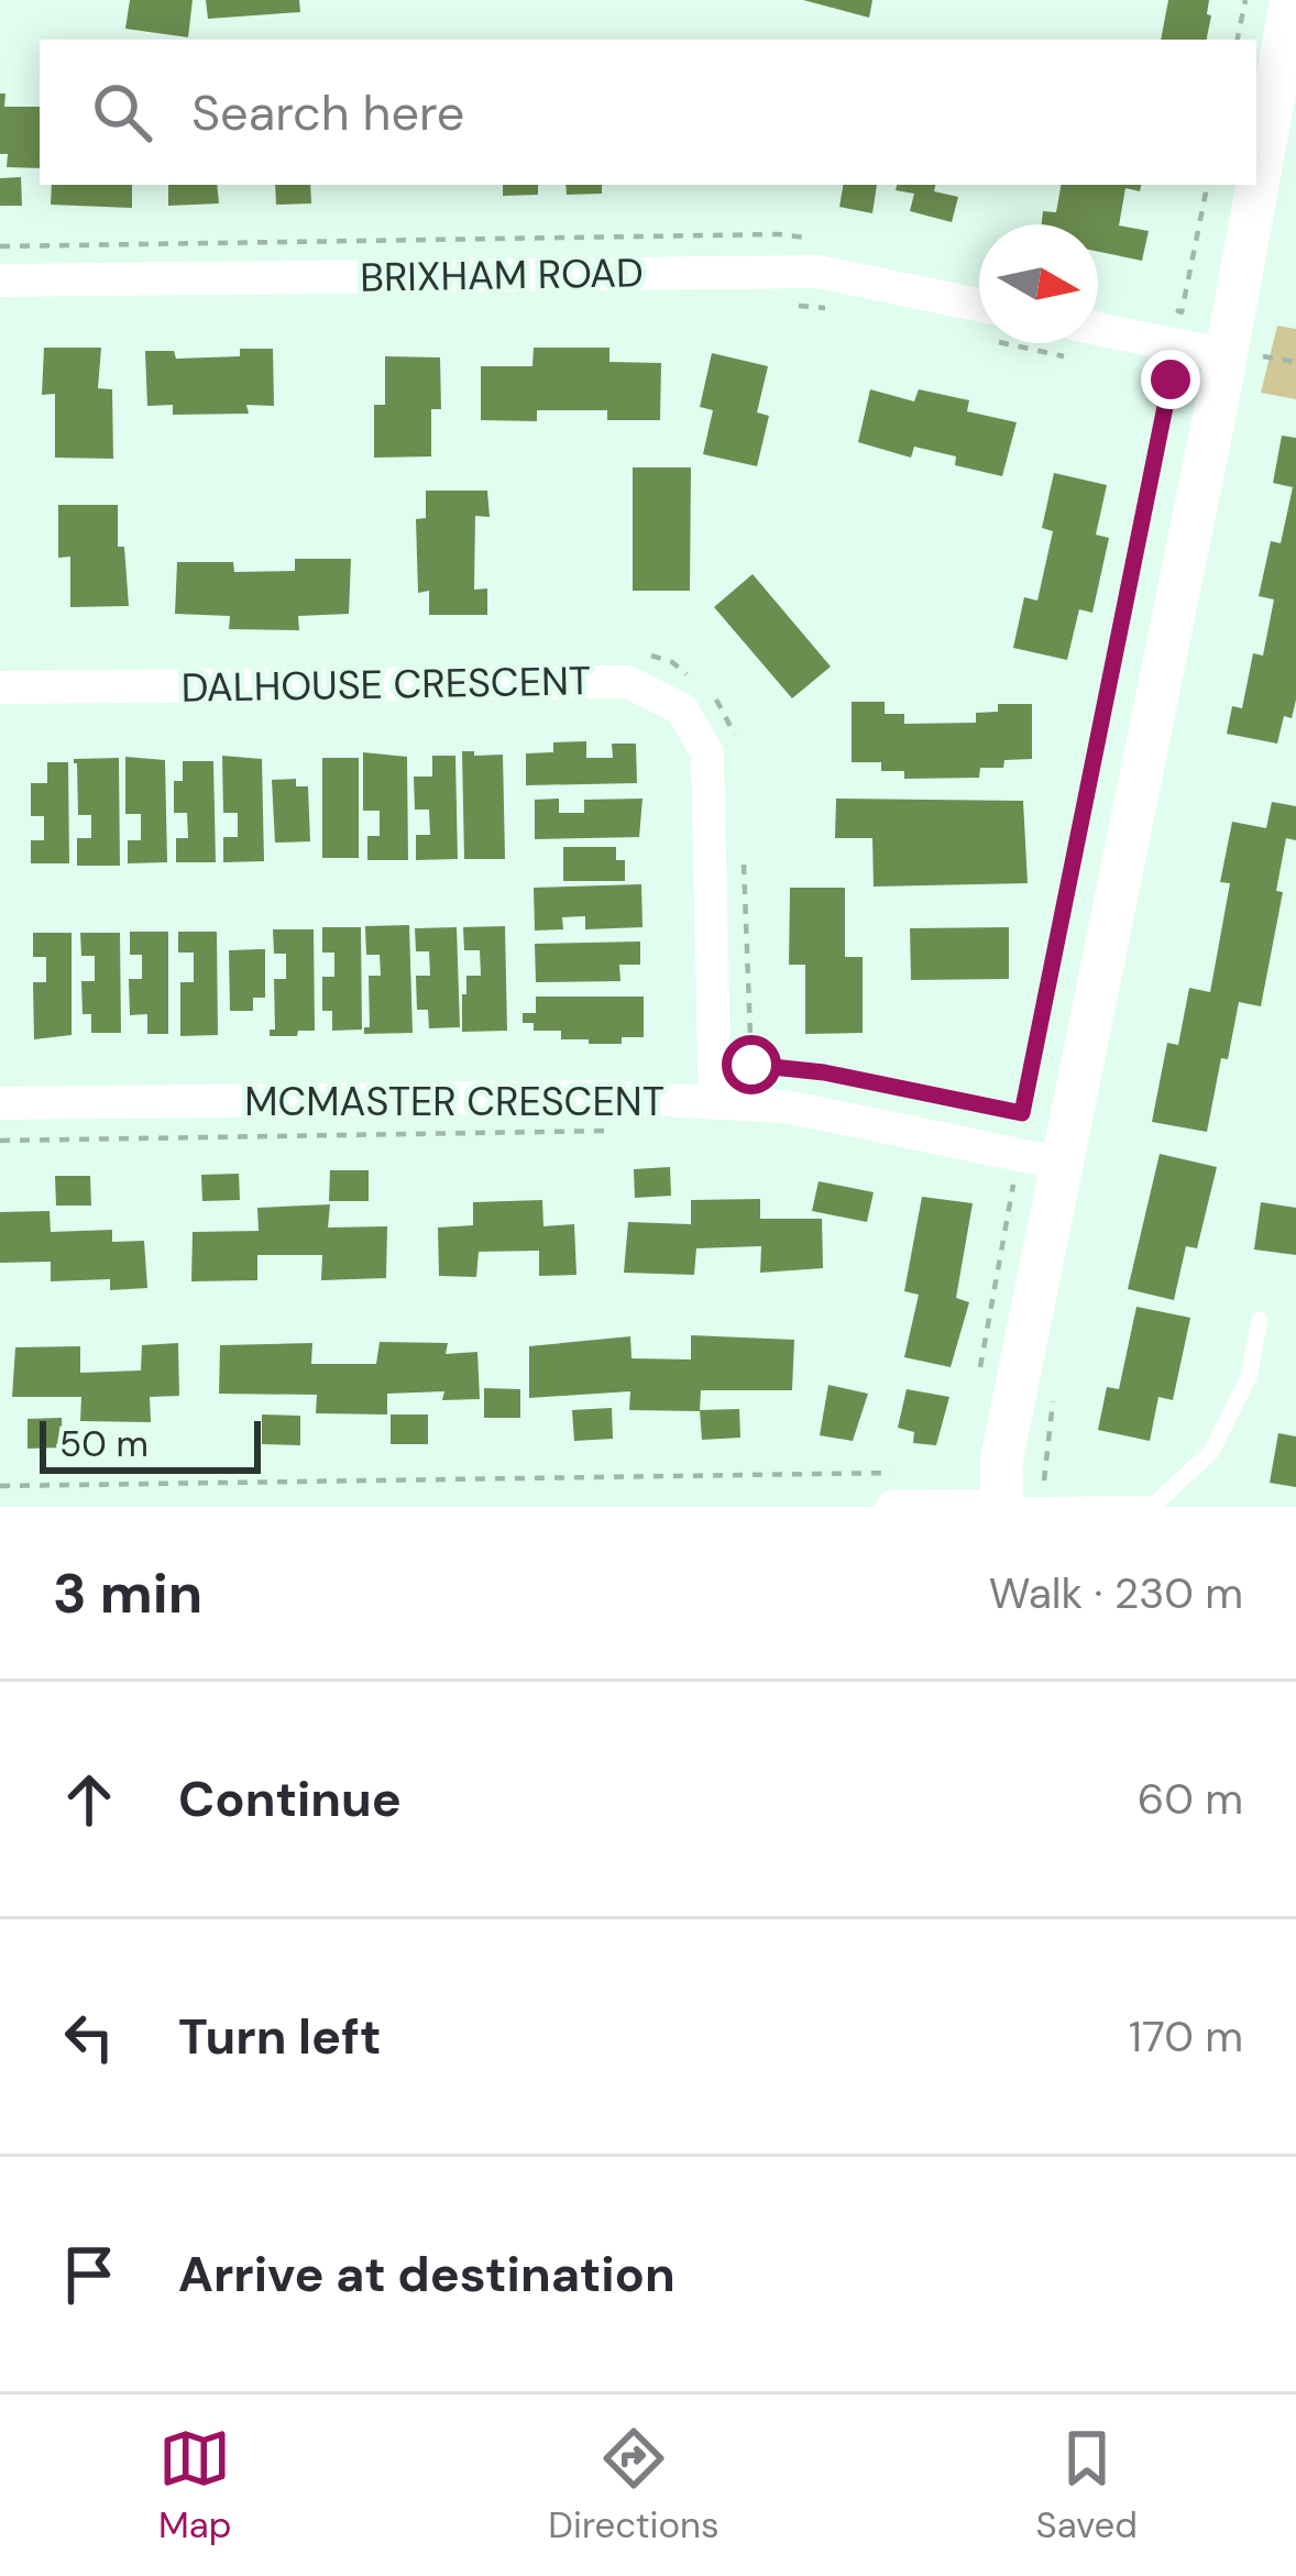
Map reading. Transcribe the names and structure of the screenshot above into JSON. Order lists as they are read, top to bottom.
{
  "streets": {
    "street": ["BRIXHAM ROAD", "DALHOUSE CRESCENT", "MCMASTER CRESCENT"]
  },
  "crossings": [
    ["DALHOUSE CRESCENT", "MCMASTER CRESCENT"]
  ],
  "scale_bar": "50 m",
  "north": "right",
  "page": {
    "search": "Search here",
    "scale": "50 m",
    "heading": ["3 min", "Walk · 230 m"],
    "list": [
      ["Continue", "60 m"],
      ["Turn left", "170 m"],
      "Arrive at destination"
    ],
    "nav": ["Map", "Directions", "Saved"]
  }
}
